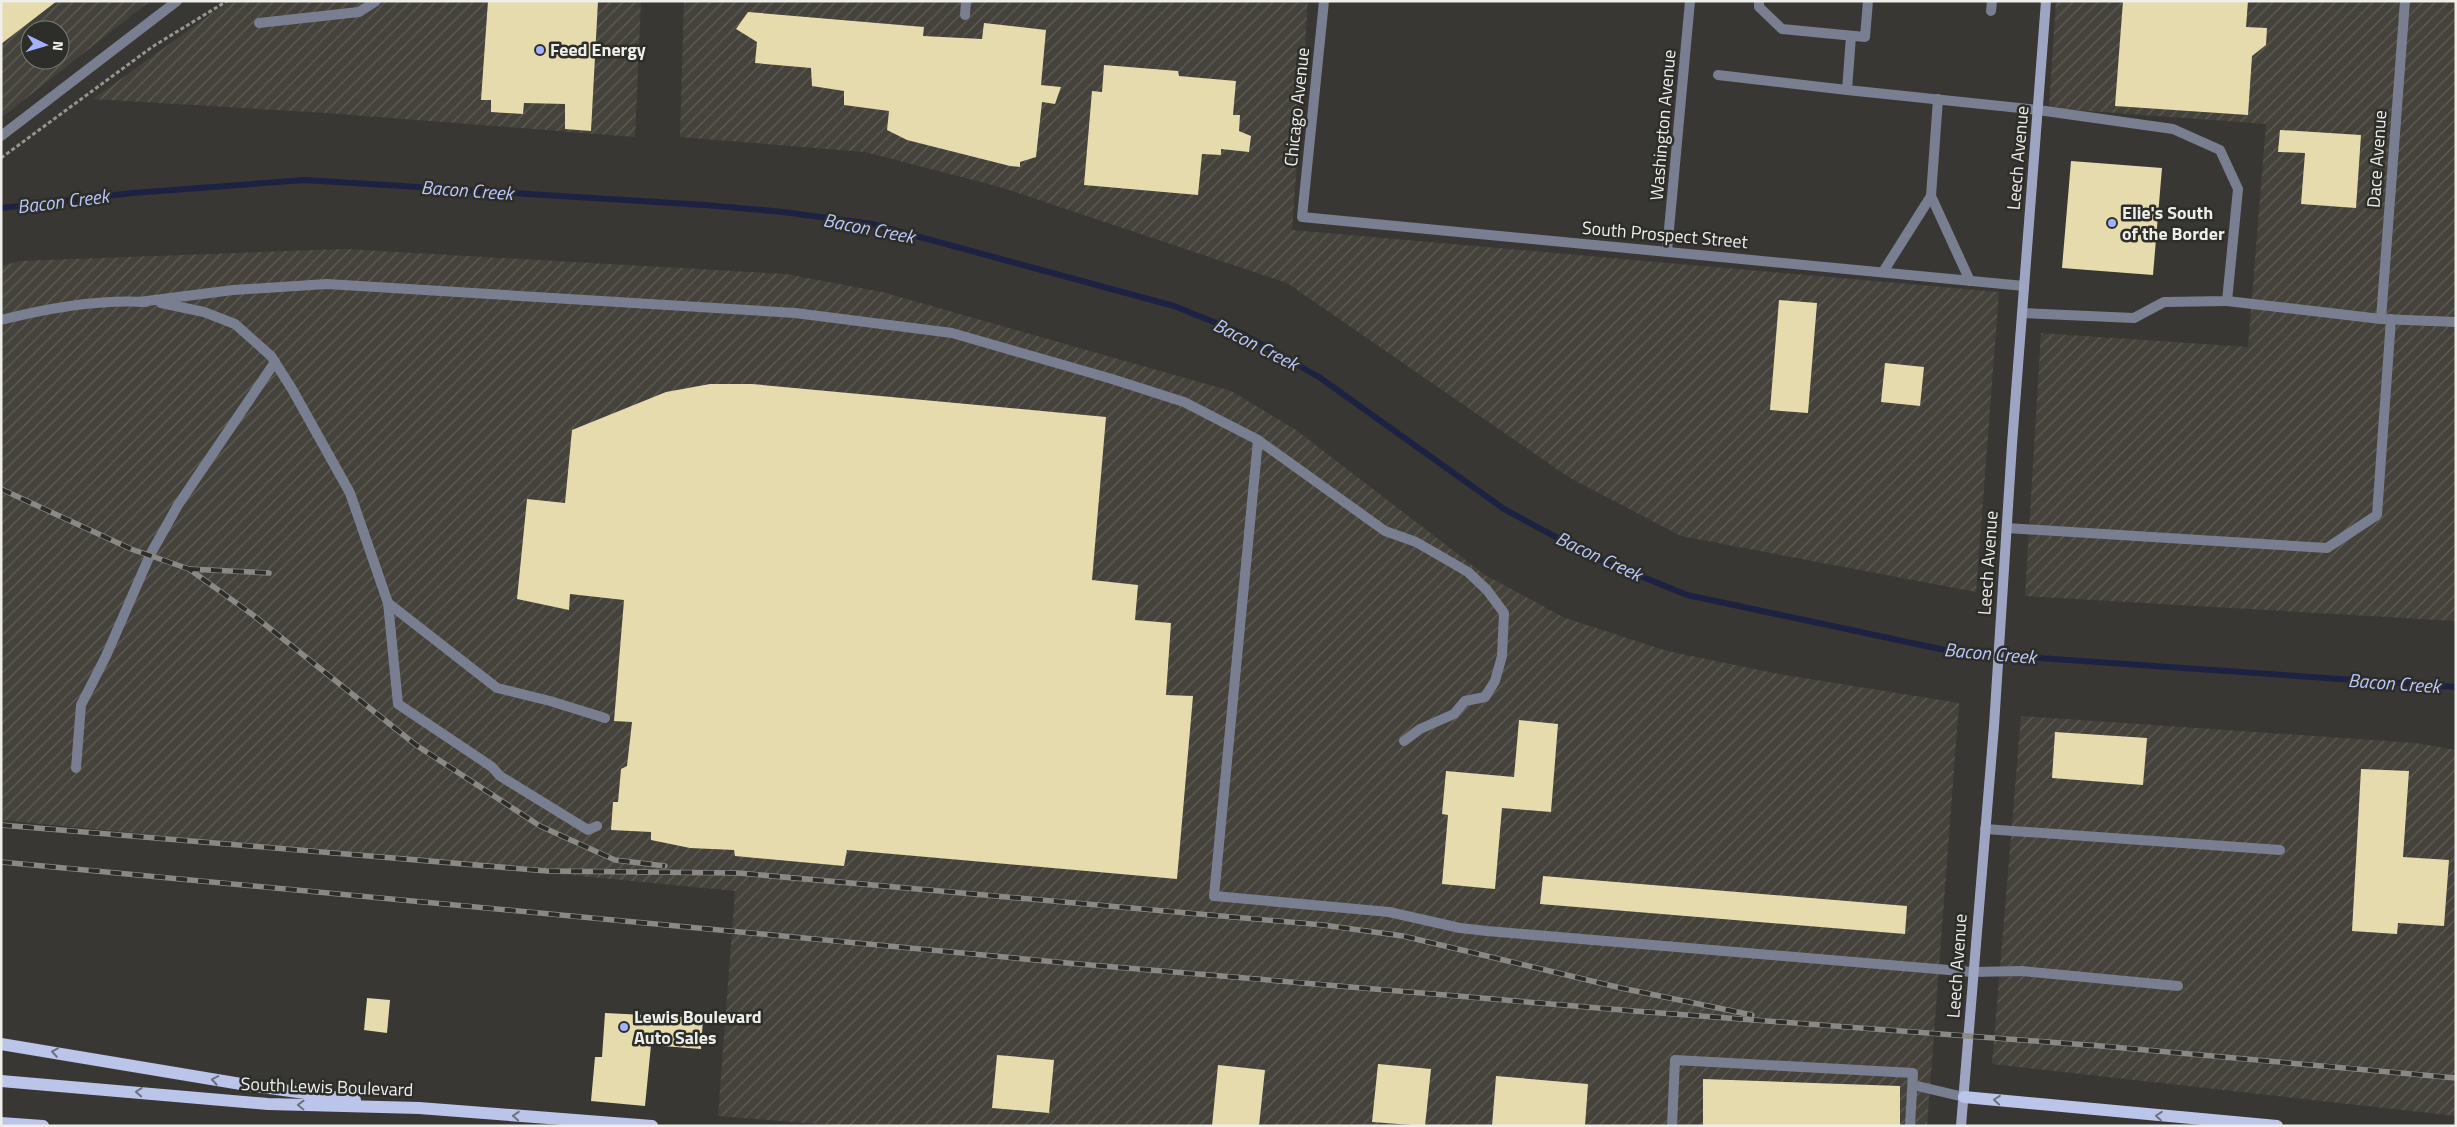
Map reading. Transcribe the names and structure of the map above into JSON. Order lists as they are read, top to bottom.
{
  "streets": {
    "main road": ["Leech Avenue", "South Lewis Boulevard"],
    "street": [
      "Chicago Avenue",
      "Washington Avenue",
      "Dace Avenue",
      "South Prospect Street"
    ]
  },
  "crossings": [
    ["Chicago Avenue", "South Prospect Street"],
    ["Washington Avenue", "South Prospect Street"],
    ["Leech Avenue", "Dace Avenue"],
    ["Leech Avenue", "South Prospect Street"]
  ],
  "water": ["Bacon Creek"],
  "places": ["Feed Energy", "Elie's South of the Border", "Lewis Boulevard Auto Sales"],
  "north": "right"
}
